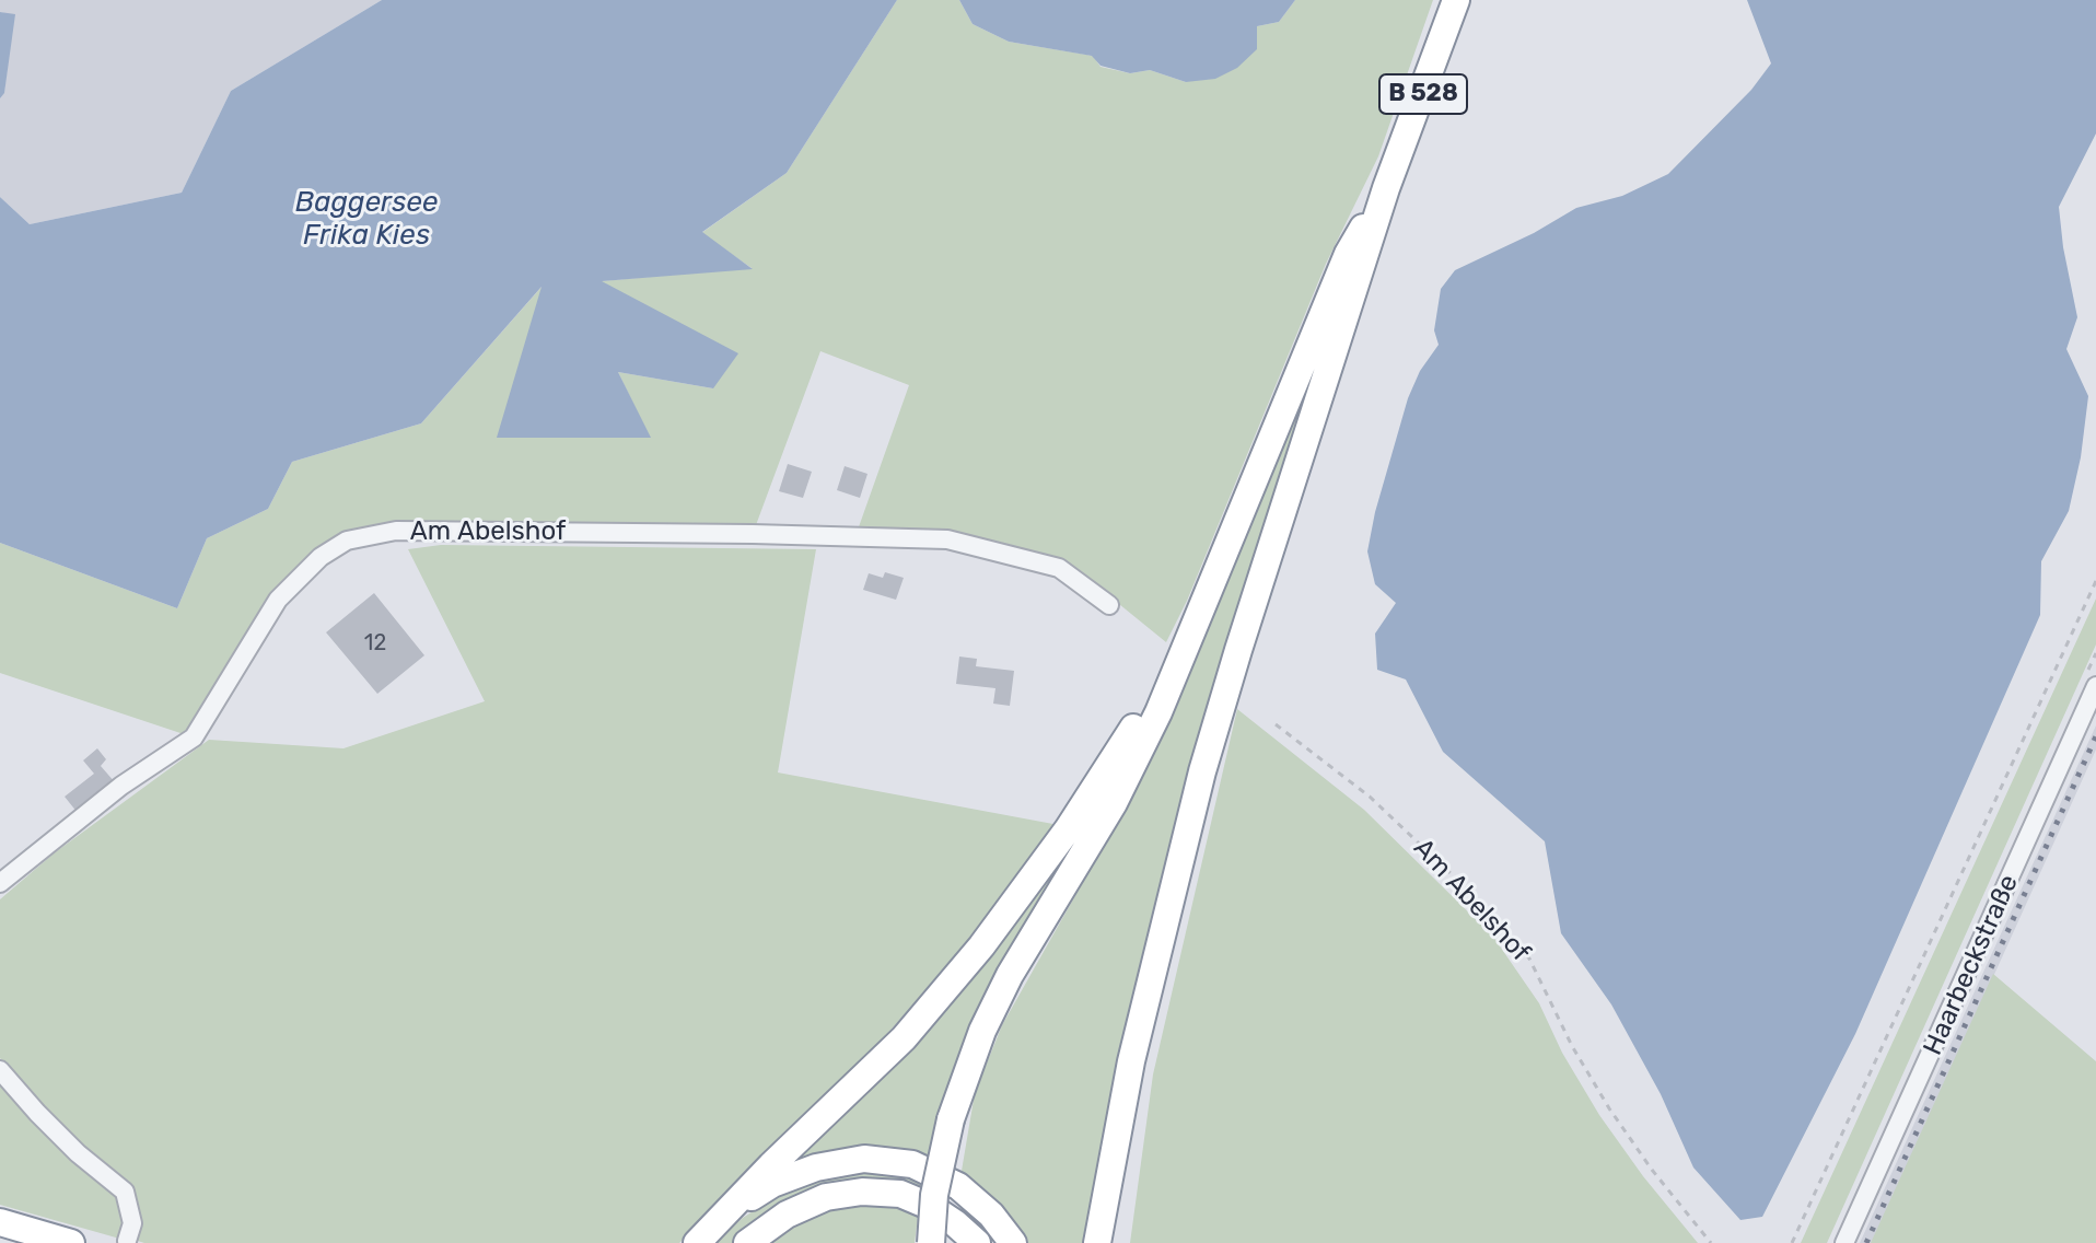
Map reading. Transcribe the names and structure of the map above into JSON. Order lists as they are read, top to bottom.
{
  "streets": {
    "highway": ["B 528"],
    "street": ["Am Abelshof", "Haarbeckstraße"]
  },
  "water": ["Baggersee Frika Kies"],
  "house_numbers": ["12"]
}
